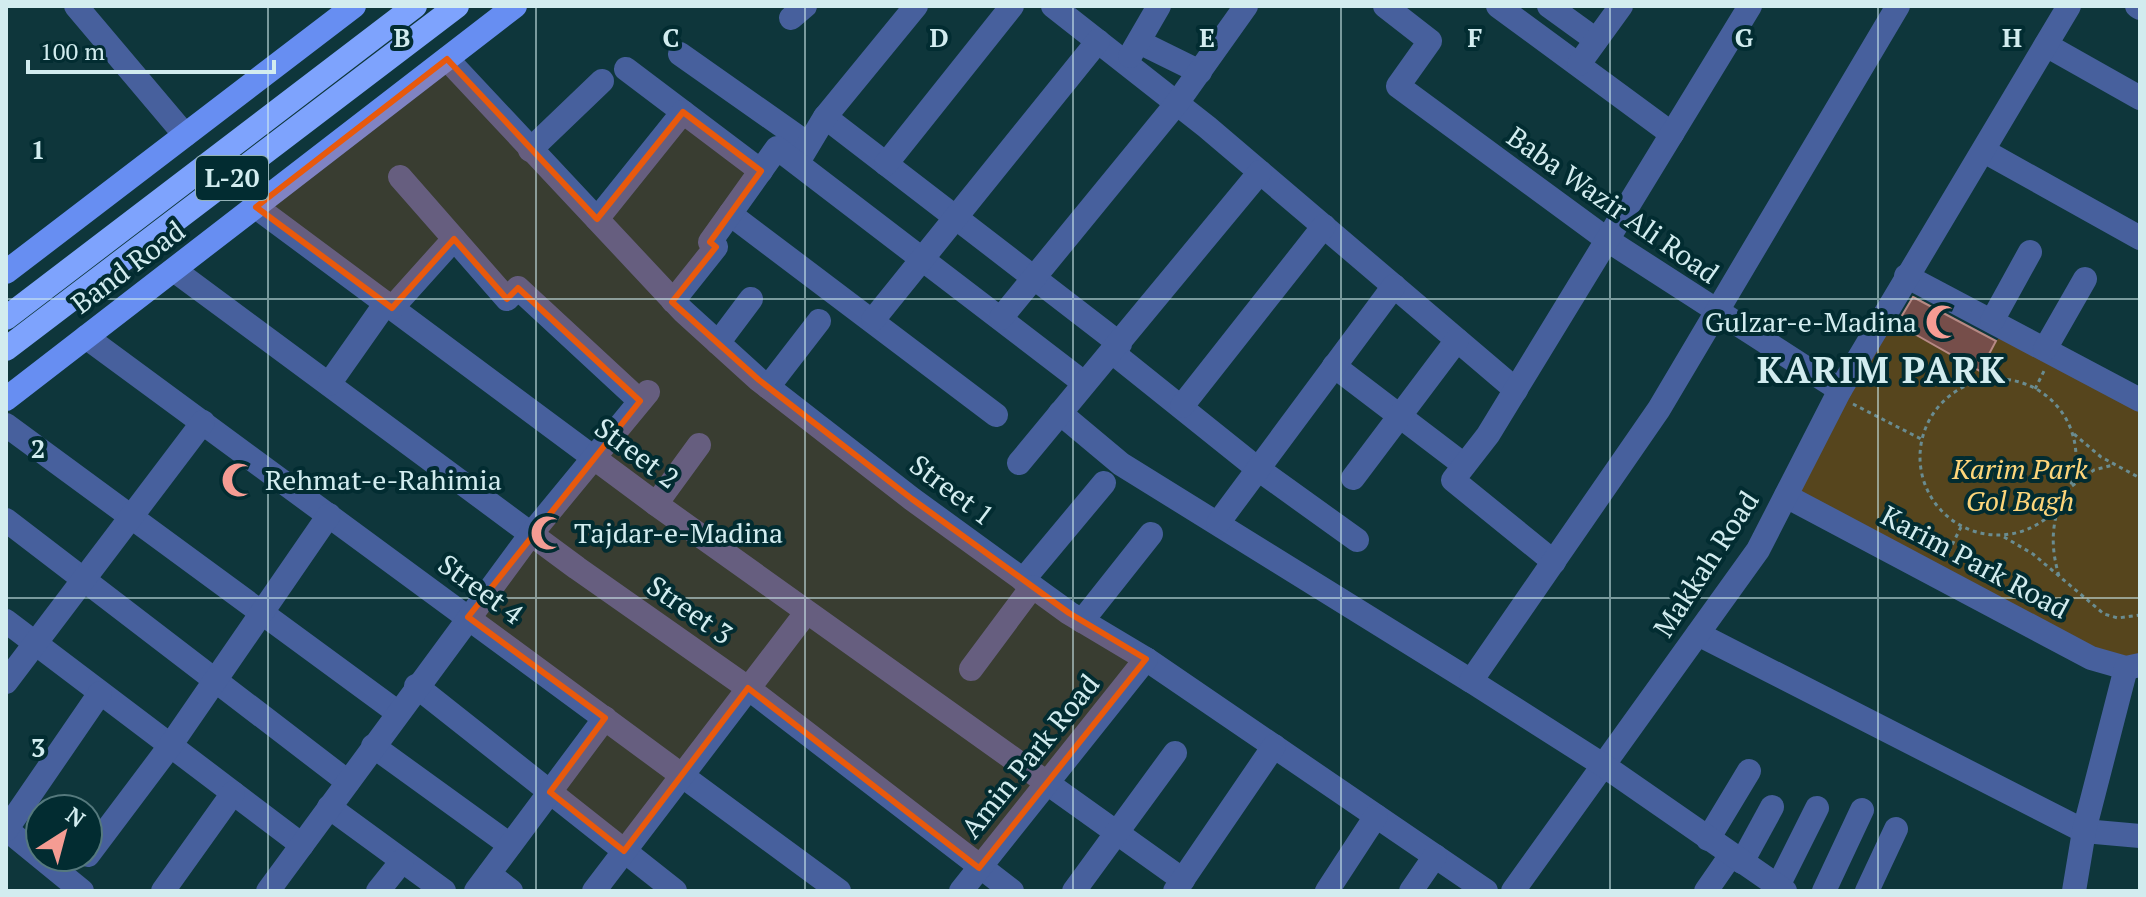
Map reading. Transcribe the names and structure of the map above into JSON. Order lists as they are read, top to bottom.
{
  "streets": {
    "highway": ["L-20"],
    "main road": ["Band Road"],
    "street": [
      "Baba Wazir Ali Road",
      "Street 2",
      "Street 1",
      "Karim Park Road",
      "Makkah Road",
      "Street 4",
      "Street 3",
      "Amin Park Road"
    ]
  },
  "crossings": [
    ["Baba Wazir Ali Road", "Makkah Road"],
    ["Band Road", "Street 2"],
    ["Band Road", "Street 1"],
    ["Band Road", "Street 4"],
    ["Band Road", "Street 3"],
    ["Street 2", "Amin Park Road"],
    ["Street 1", "Amin Park Road"],
    ["Karim Park Road", "Makkah Road"],
    ["Street 3", "Amin Park Road"]
  ],
  "districts": ["KARIM PARK"],
  "parks": ["Karim Park Gol Bagh"],
  "places": {
    "mosque": ["Gulzar-e-Madina", "Rehmat-e-Rahimia", "Tajdar-e-Madina"]
  },
  "scale_bar": "100 m",
  "north": "top right",
  "grid": {
    "columns": [
      "B",
      "C",
      "D",
      "E",
      "F",
      "G",
      "H"
    ],
    "rows": ["1", "2", "3"]
  }
}
